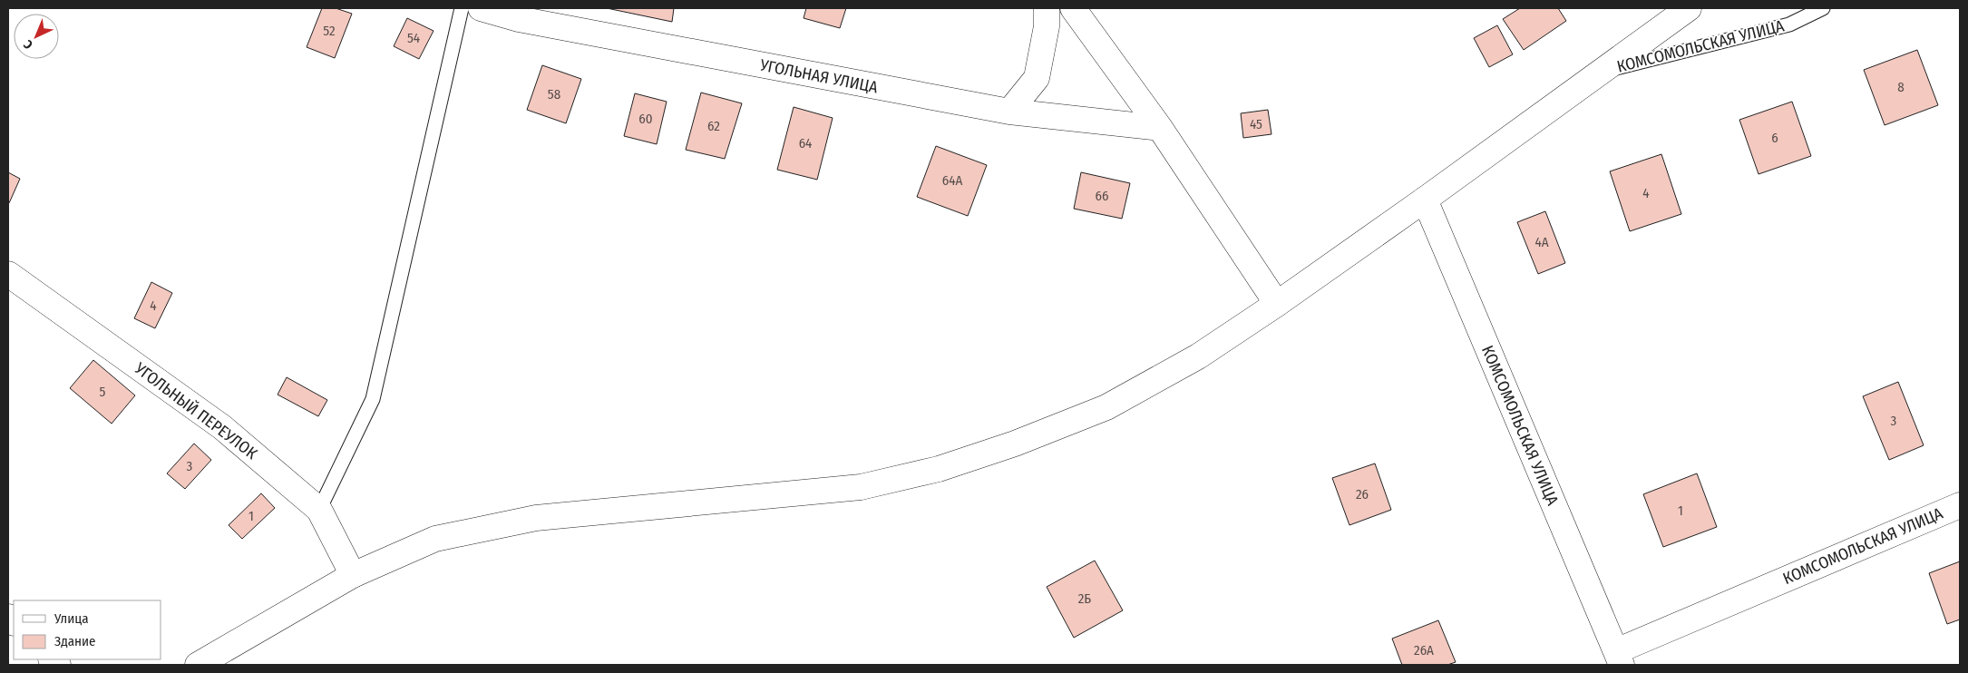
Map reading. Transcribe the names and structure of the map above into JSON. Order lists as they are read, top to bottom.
{
  "streets": {
    "street": ["КОМСОМОЛЬСКАЯ УЛИЦА", "УГОЛЬНАЯ УЛИЦА", "УГОЛЬНЫЙ ПЕРЕУЛОК"]
  },
  "house_numbers": [
    "52",
    "54",
    "8",
    "58",
    "60",
    "45",
    "62",
    "6",
    "64",
    "64А",
    "4",
    "66",
    "4А",
    "4",
    "5",
    "3",
    "3",
    "26",
    "1",
    "1",
    "2Б",
    "26А"
  ],
  "legend": ["Улица", "Здание"],
  "north": "bottom left"
}
